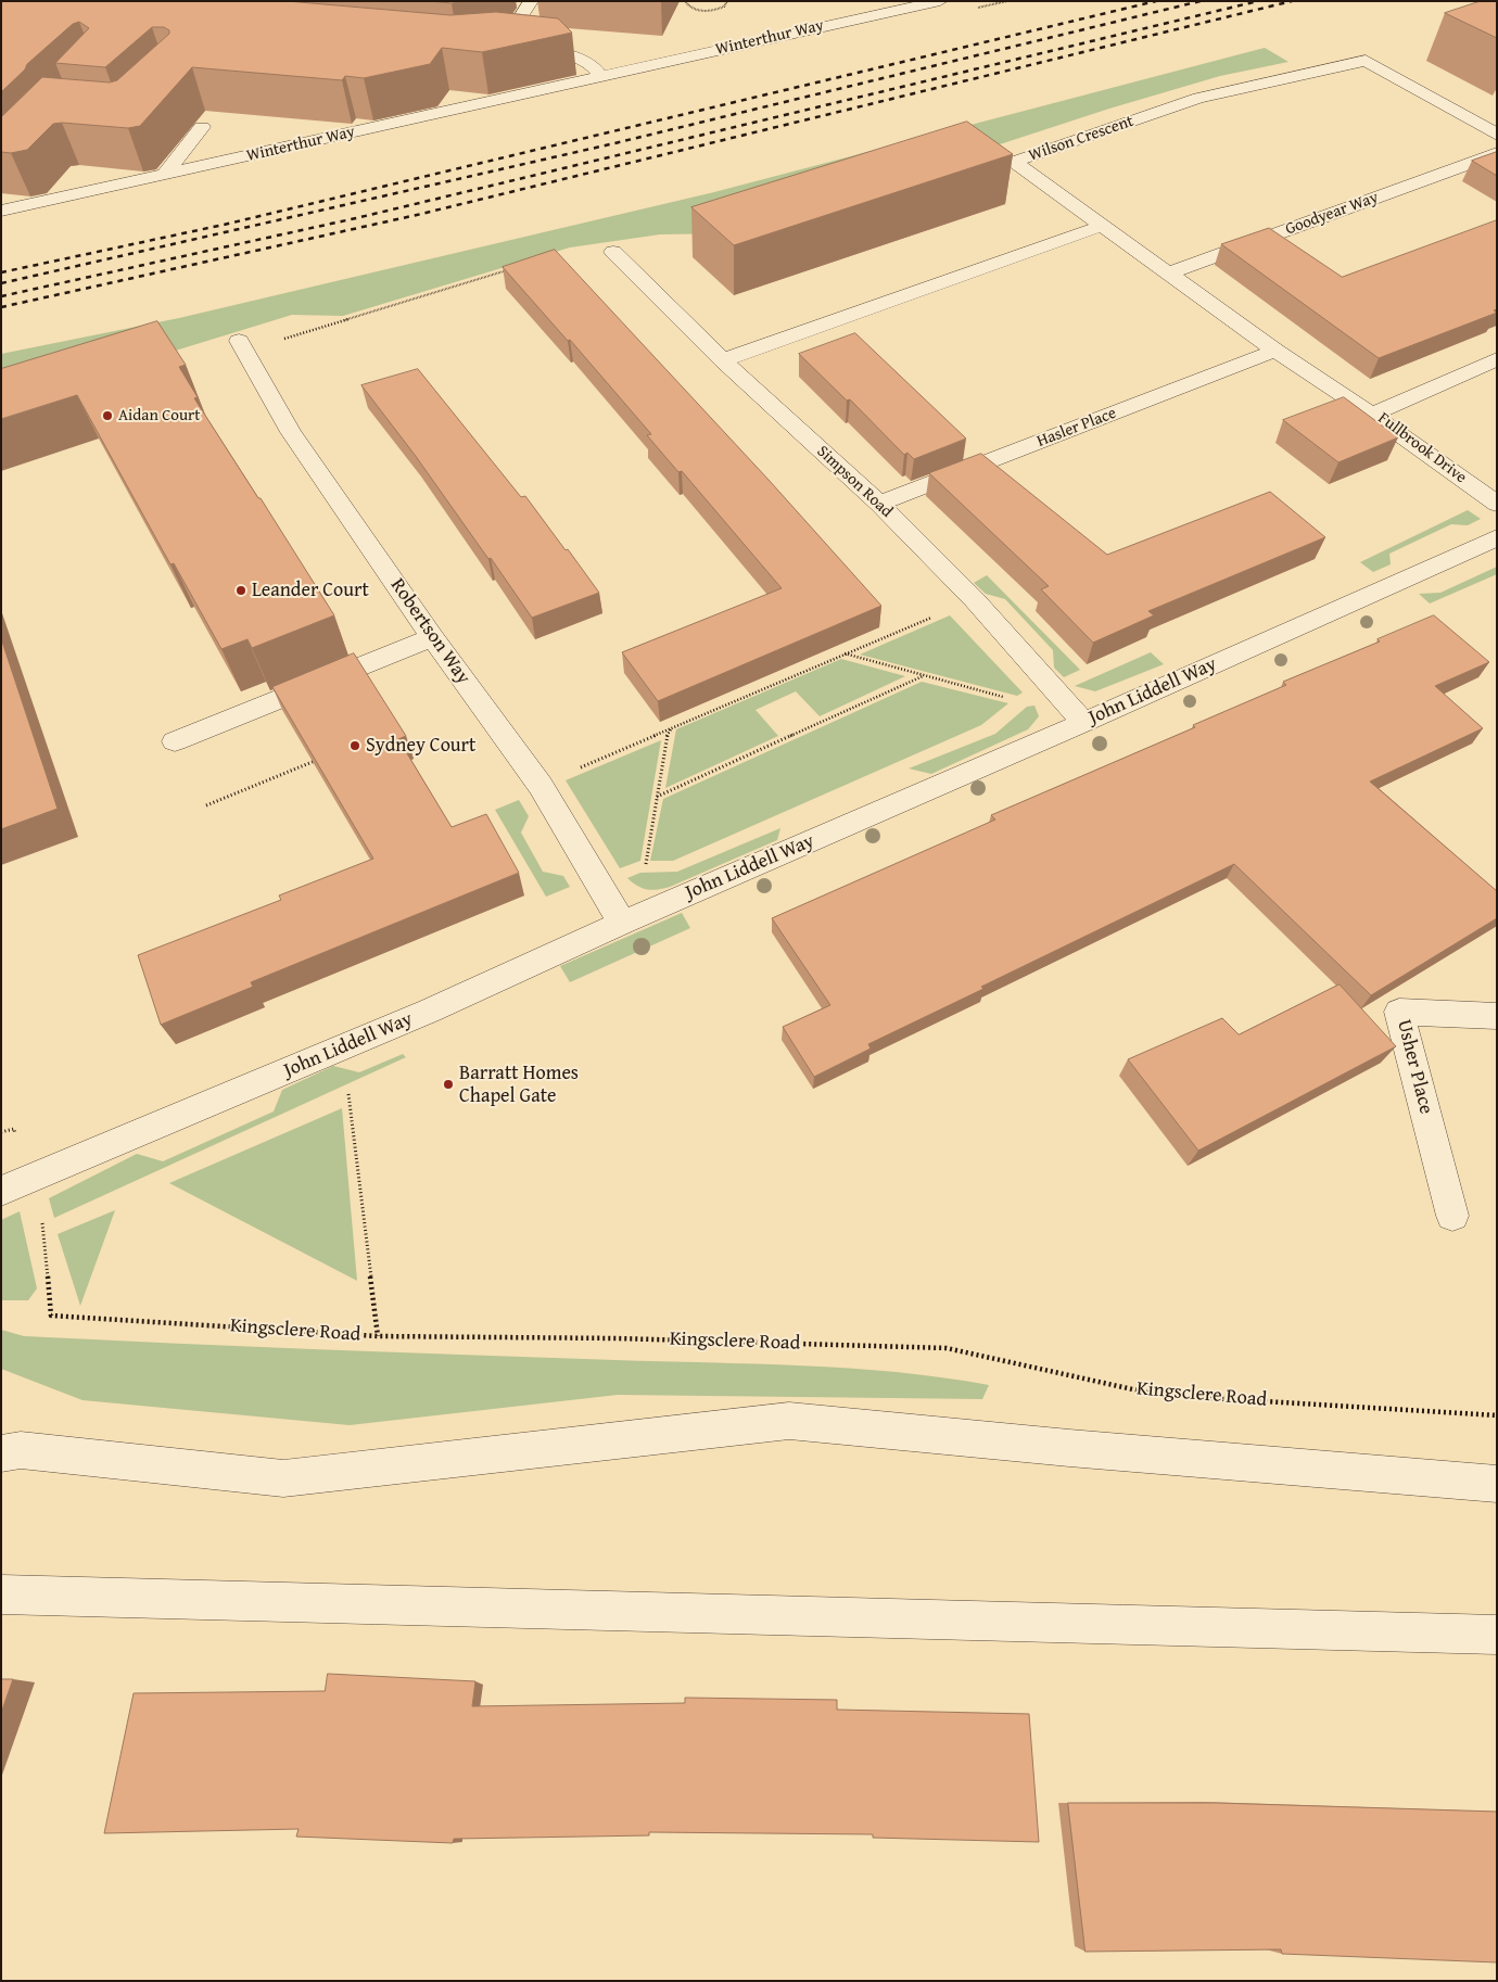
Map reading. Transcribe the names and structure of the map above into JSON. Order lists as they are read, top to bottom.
{
  "streets": {
    "street": [
      "Winterthur Way",
      "Wilson Crescent",
      "Goodyear Way",
      "Hasler Place",
      "Fullbrook Drive",
      "Simpson Road",
      "Robertson Way",
      "John Liddell Way",
      "Usher Place"
    ],
    "path": ["Kingsclere Road"]
  },
  "crossings": [
    ["Wilson Crescent", "Goodyear Way"],
    ["Wilson Crescent", "Hasler Place"],
    ["Wilson Crescent", "Fullbrook Drive"],
    ["Hasler Place", "Simpson Road"],
    ["Simpson Road", "John Liddell Way"],
    ["Robertson Way", "John Liddell Way"]
  ],
  "places": [
    "Aidan Court",
    "Leander Court",
    "Sydney Court",
    "Barratt Homes Chapel Gate"
  ]
}
